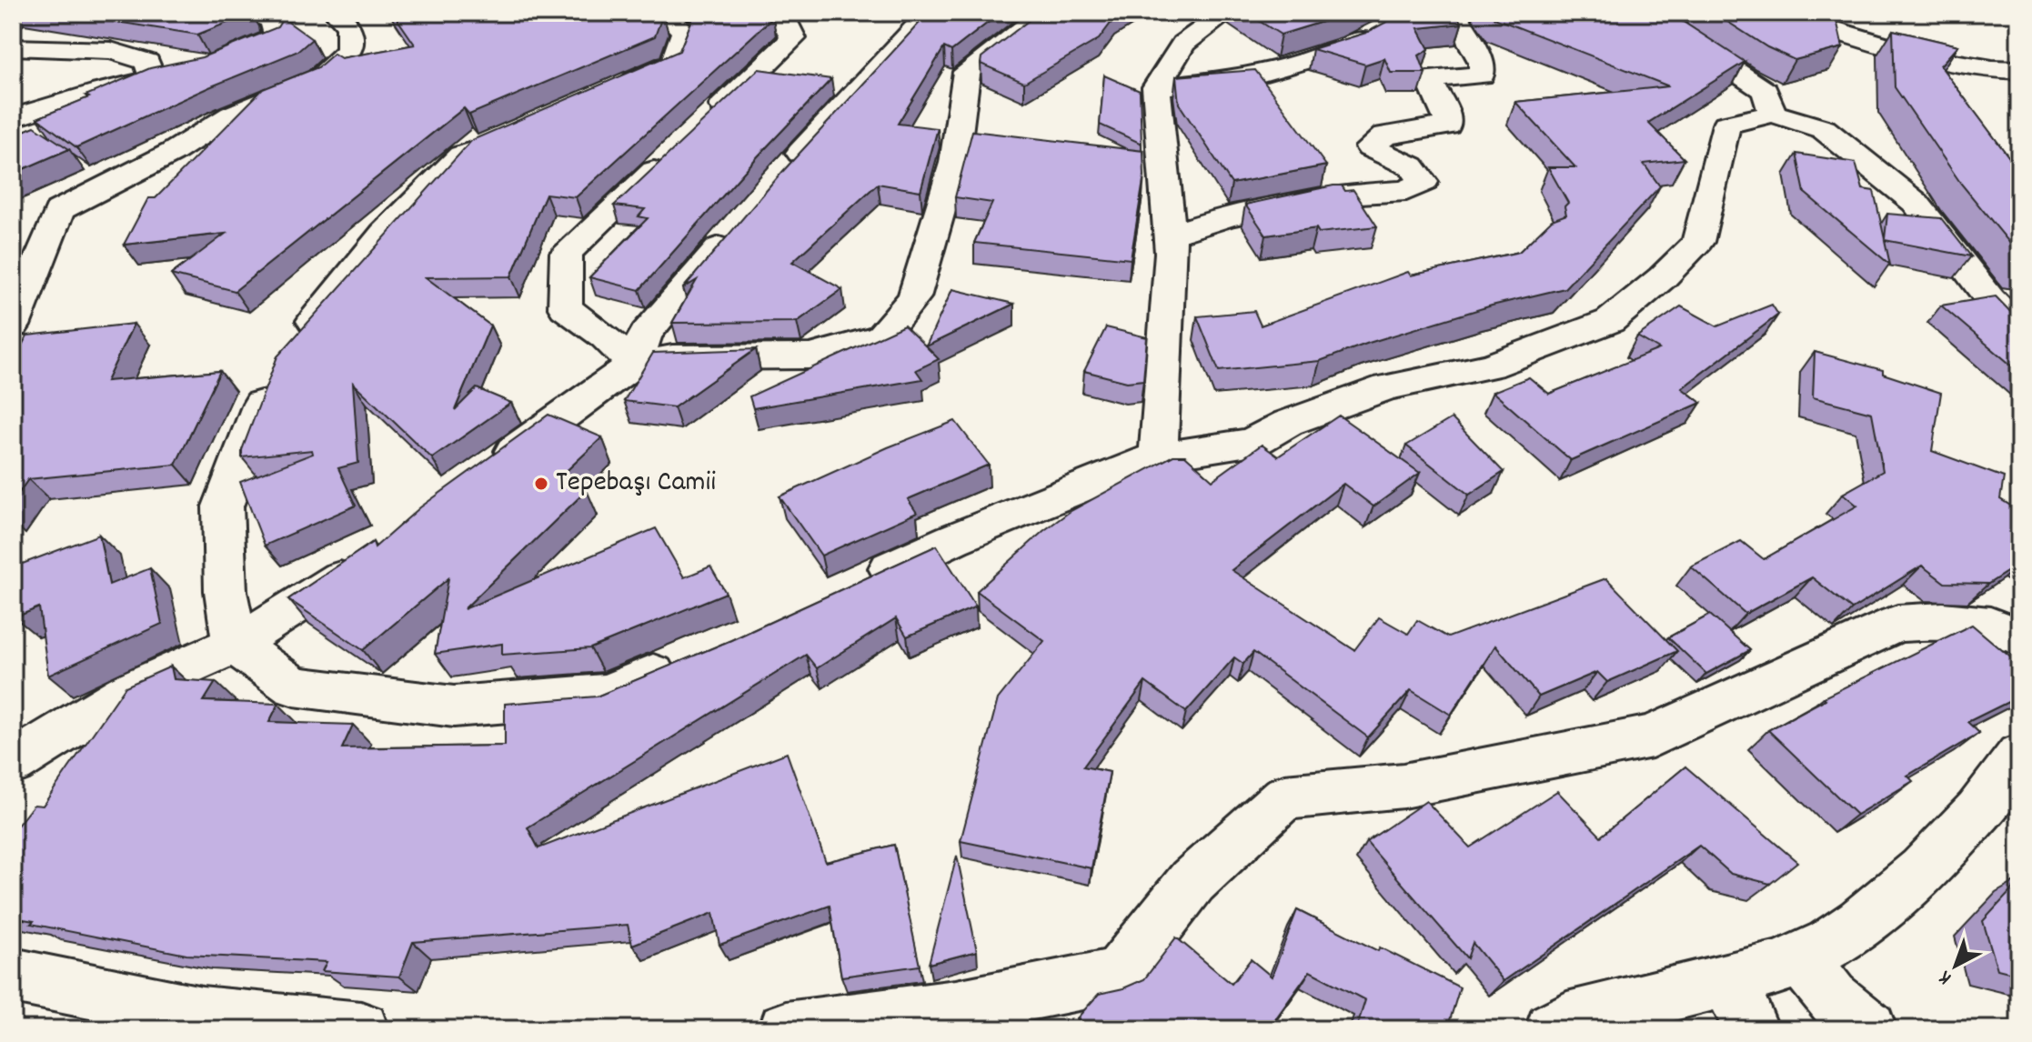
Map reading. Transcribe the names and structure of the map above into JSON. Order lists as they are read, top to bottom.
{
  "places": ["Tepebaşı Camii"],
  "north": "bottom left"
}
